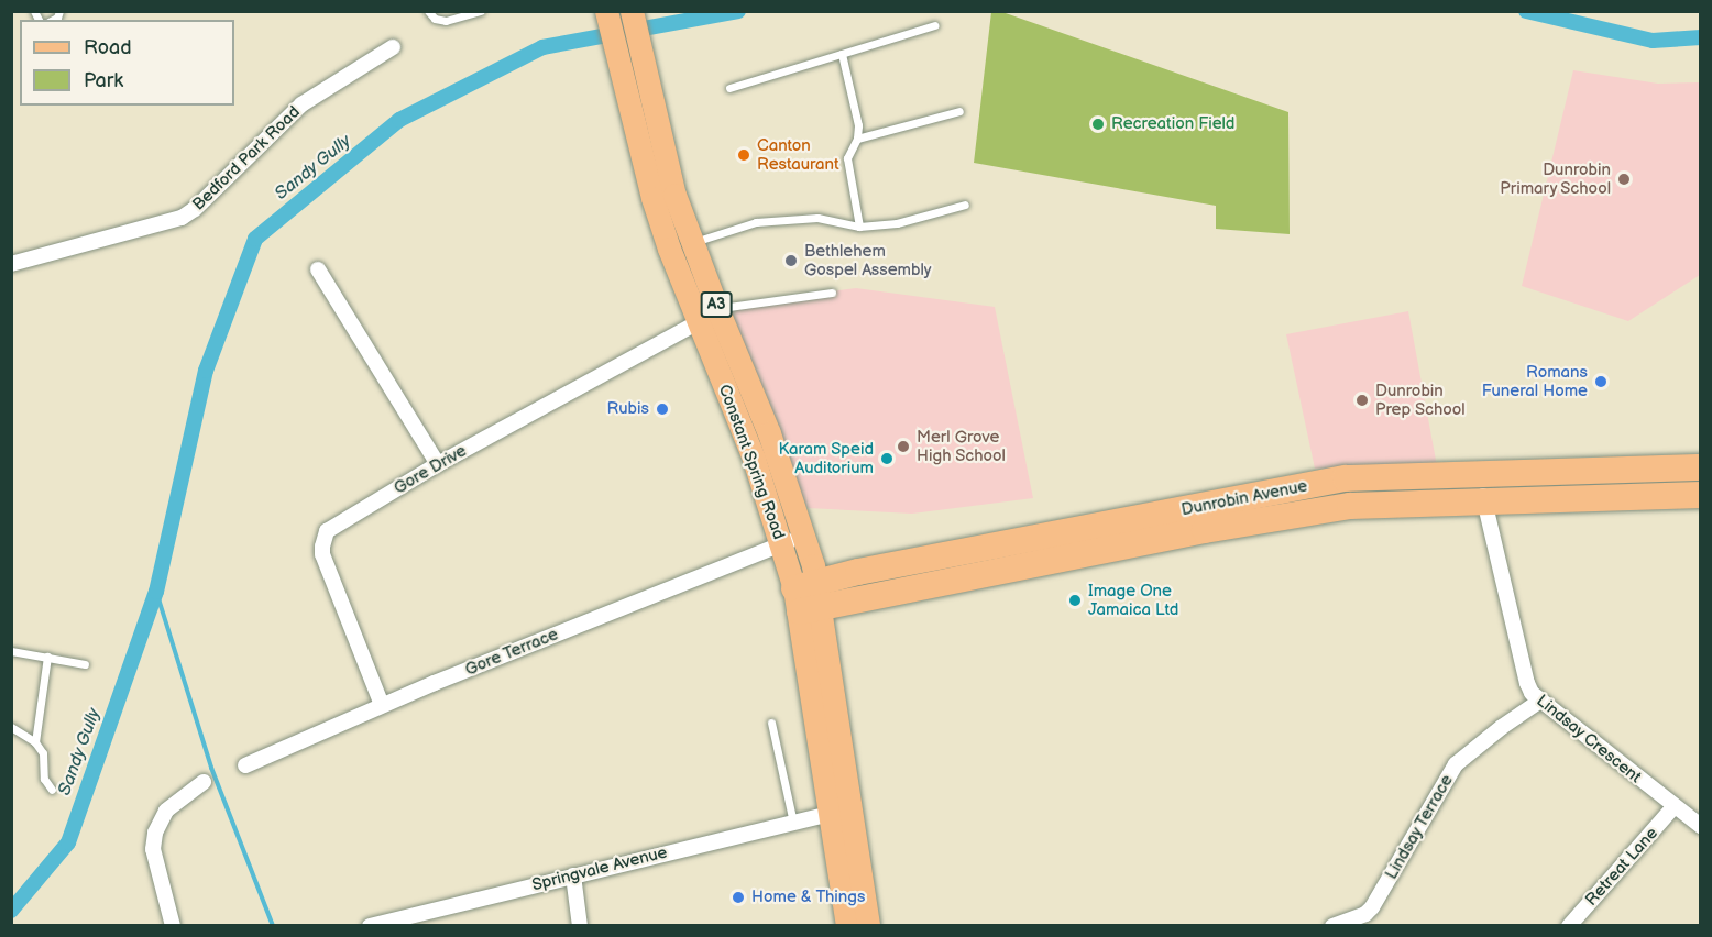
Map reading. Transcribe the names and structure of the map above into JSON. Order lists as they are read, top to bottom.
{
  "streets": {
    "highway": ["Dunrobin Avenue"],
    "main road": ["A3", "Constant Spring Road"],
    "street": [
      "Bedford Park Road",
      "Gore Drive",
      "Gore Terrace",
      "Lindsay Crescent",
      "Lindsay Terrace",
      "Retreat Lane",
      "Springvale Avenue"
    ]
  },
  "crossings": [
    ["Constant Spring Road", "Gore Drive"],
    ["Constant Spring Road", "Dunrobin Avenue"],
    ["Constant Spring Road", "Gore Terrace"],
    ["Constant Spring Road", "Springvale Avenue"],
    ["Gore Drive", "Gore Terrace"],
    ["Dunrobin Avenue", "Lindsay Crescent"],
    ["Lindsay Crescent", "Lindsay Terrace"],
    ["Lindsay Crescent", "Retreat Lane"]
  ],
  "water": ["Sandy Gully"],
  "places": [
    "Recreation Field",
    "Canton Restaurant",
    "Dunrobin Primary School",
    "Bethlehem Gospel Assembly",
    "Romans Funeral Home",
    "Dunrobin Prep School",
    "Rubis",
    "Merl Grove High School",
    "Karam Speid Auditorium",
    "Image One Jamaica Ltd",
    "Home & Things"
  ],
  "legend": ["Road", "Park"]
}
